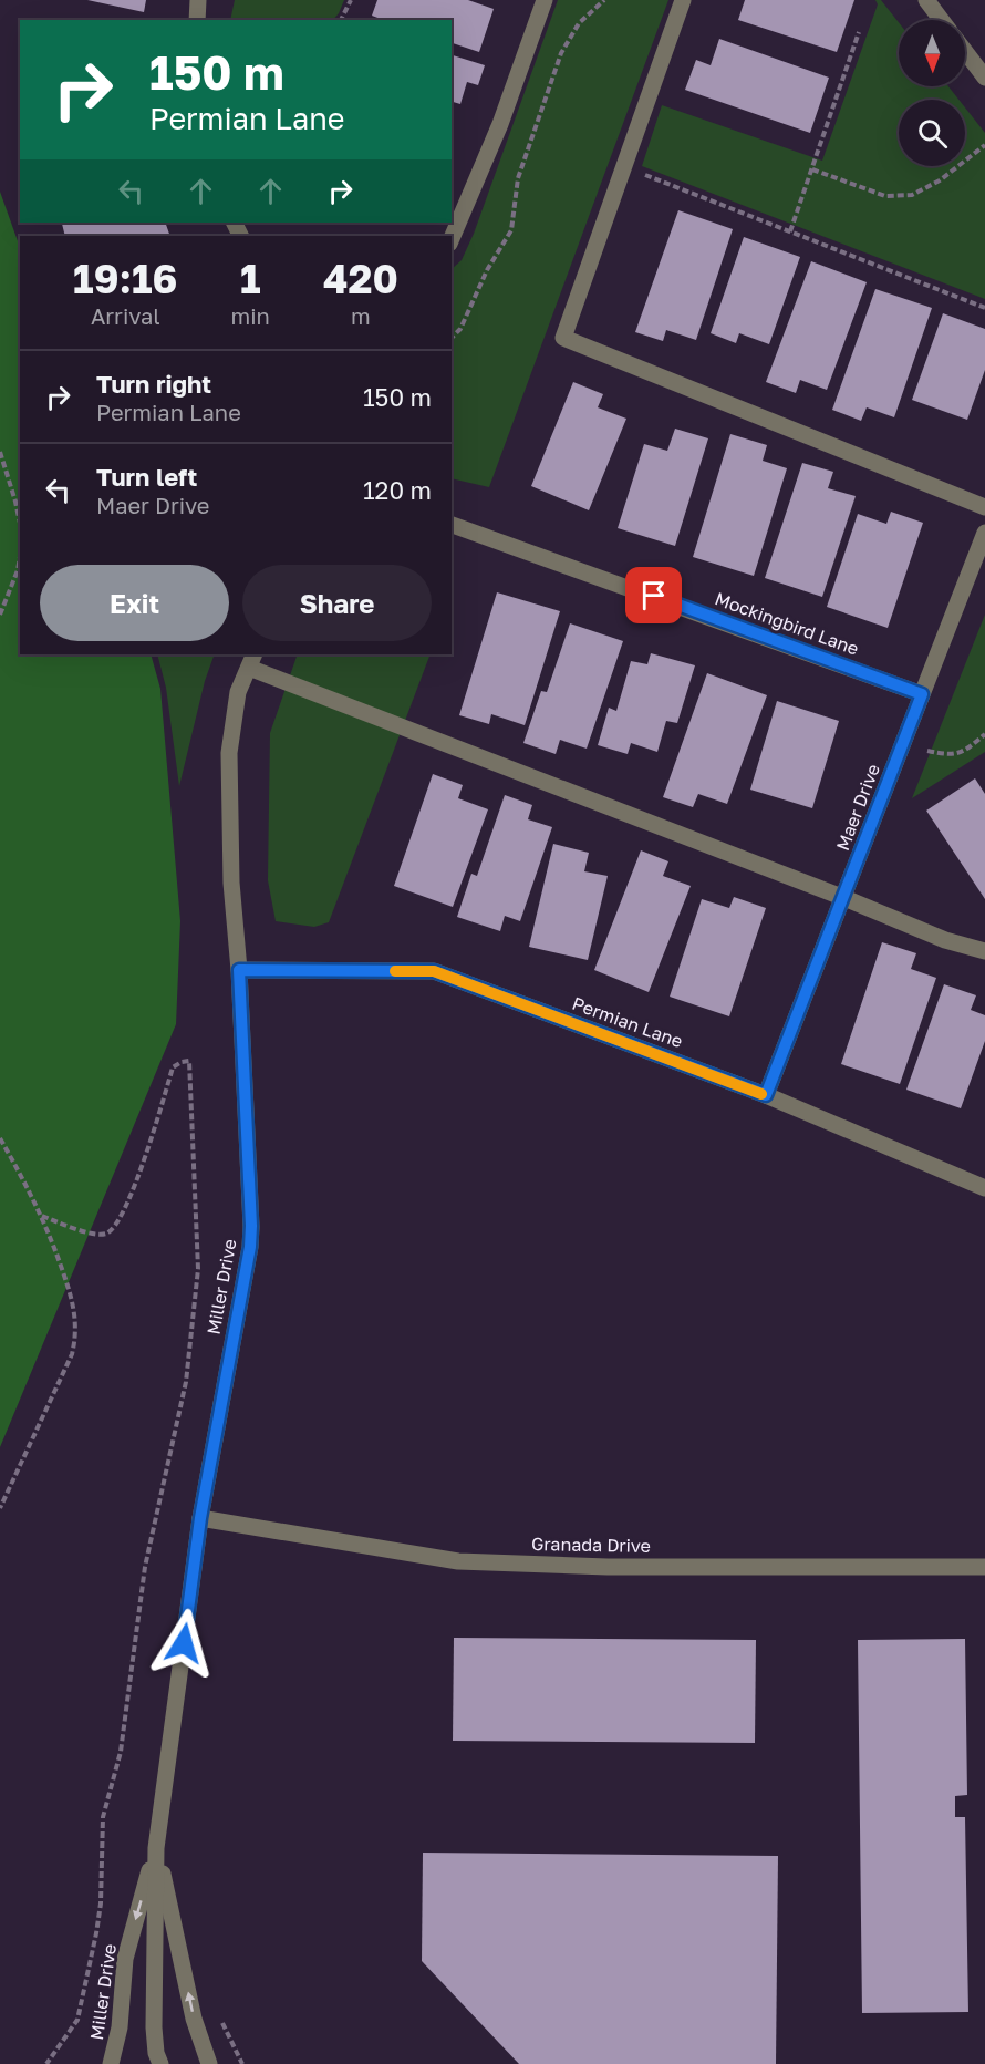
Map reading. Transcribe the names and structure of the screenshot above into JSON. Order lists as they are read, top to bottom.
{
  "streets": {
    "street": [
      "Mockingbird Lane",
      "Maer Drive",
      "Permian Lane",
      "Miller Drive",
      "Granada Drive"
    ]
  },
  "crossings": [
    ["Mockingbird Lane", "Maer Drive"],
    ["Maer Drive", "Permian Lane"],
    ["Permian Lane", "Miller Drive"],
    ["Miller Drive", "Granada Drive"]
  ],
  "north": "bottom",
  "page": {
    "turn": ["150 m", "Permian Lane"],
    "eta": [
      "19:16",
      "Arrival",
      "1",
      "min",
      "420",
      "m"
    ],
    "list": [
      {
        "name": "Turn right",
        "note": "Permian Lane",
        "value": "150 m"
      },
      {
        "name": "Turn left",
        "note": "Maer Drive",
        "value": "120 m"
      }
    ],
    "buttons": ["Exit", "Share"]
  }
}
